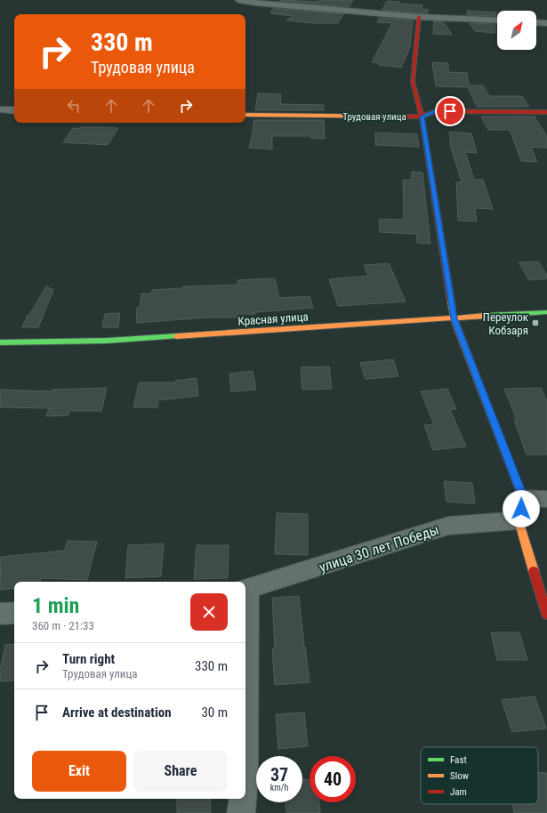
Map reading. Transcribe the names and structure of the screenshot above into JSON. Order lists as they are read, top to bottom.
{
  "streets": {
    "street": ["Трудовая улица", "Красная улица", "улица 30 лет Победы"]
  },
  "places": {
    "transit": ["Переулок Кобзаря"]
  },
  "legend": ["Fast", "Slow", "Jam"],
  "north": "top right",
  "page": {
    "turn": ["330 m", "Трудовая улица"],
    "heading": ["1 min", "360 m · 21:33"],
    "list": [
      {
        "name": "Turn right",
        "note": "Трудовая улица",
        "value": "330 m"
      },
      {
        "name": "Arrive at destination",
        "value": "30 m"
      }
    ],
    "buttons": ["Exit", "Share"],
    "speed": "37 km/h",
    "limit": "40"
  }
}
